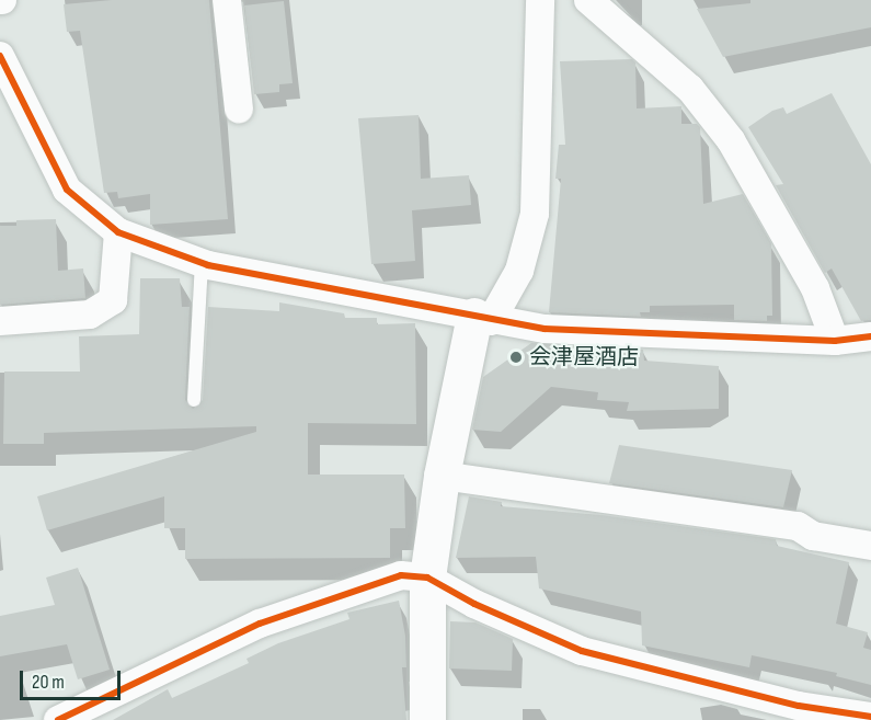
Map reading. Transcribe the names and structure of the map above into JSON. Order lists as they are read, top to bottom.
{
  "places": ["会津屋酒店"],
  "scale_bar": "20 m"
}
